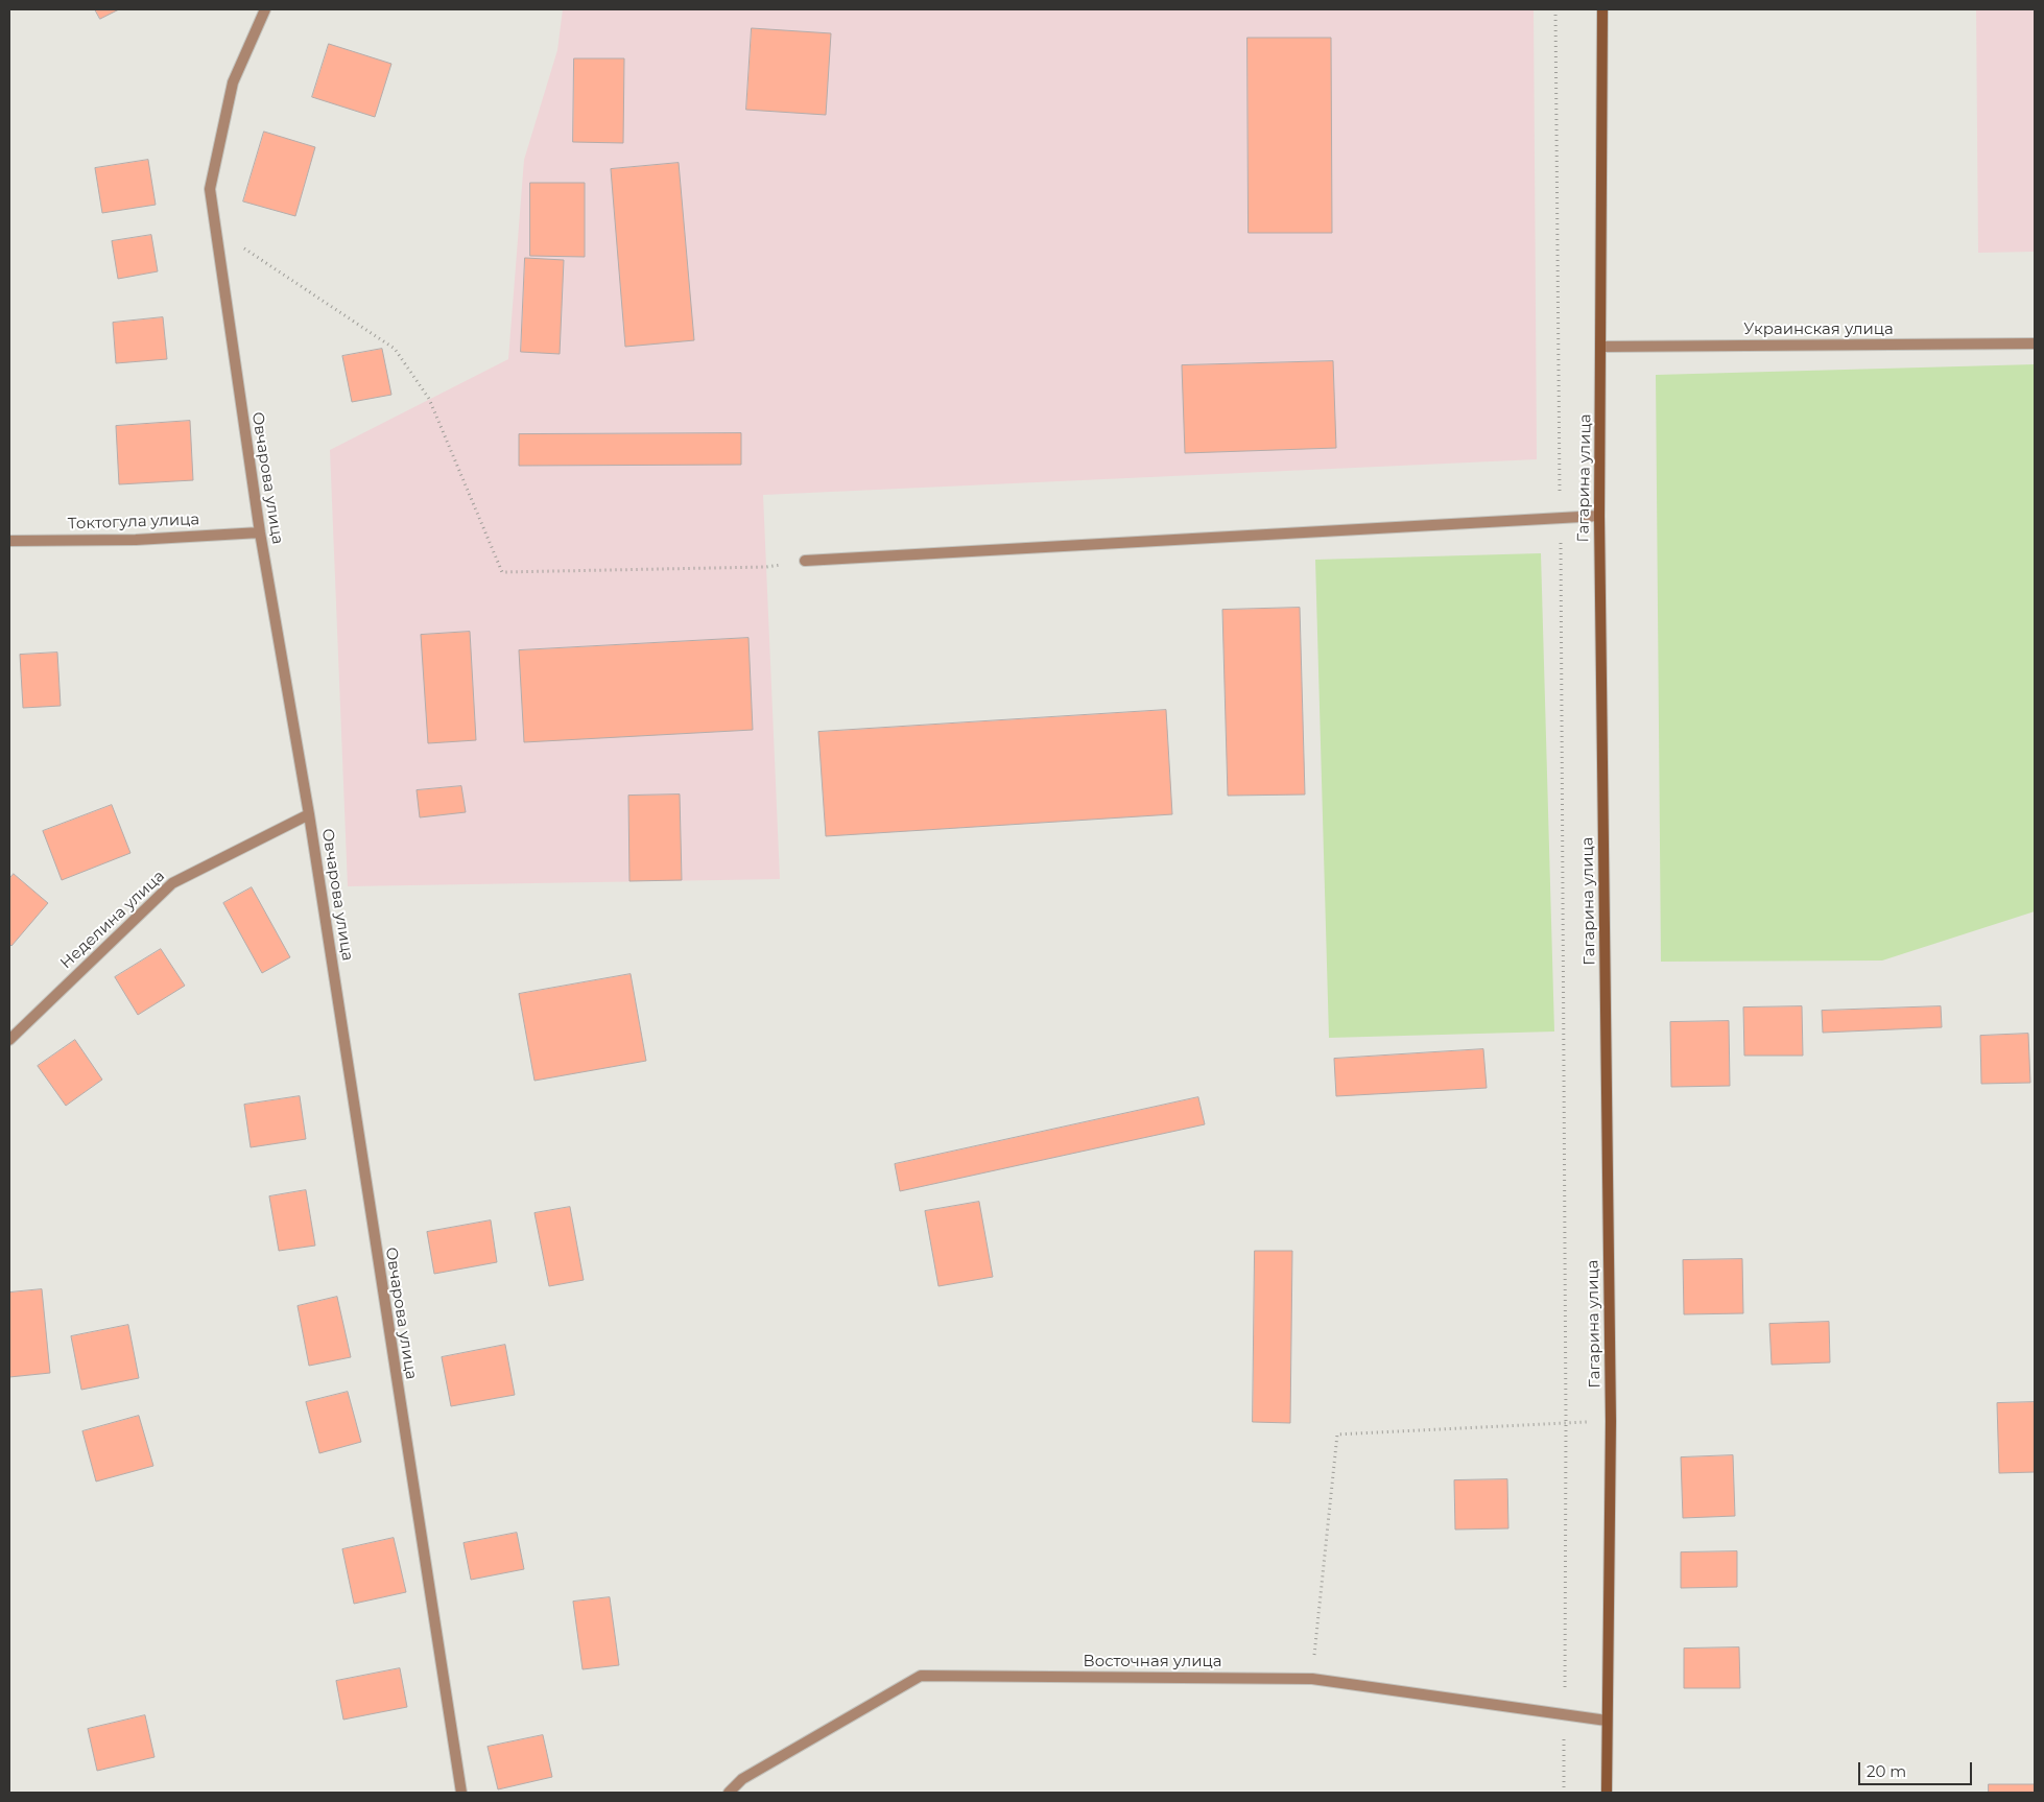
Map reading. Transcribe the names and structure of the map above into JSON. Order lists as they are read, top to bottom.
{
  "streets": {
    "main road": ["Гагарина улица"],
    "street": [
      "Украинская улица",
      "Овчарова улица",
      "Токтогула улица",
      "Неделина улица",
      "Восточная улица"
    ]
  },
  "crossings": [
    ["Украинская улица", "Гагарина улица"],
    ["Овчарова улица", "Токтогула улица"],
    ["Овчарова улица", "Неделина улица"],
    ["Гагарина улица", "Восточная улица"]
  ],
  "scale_bar": "20 m"
}
